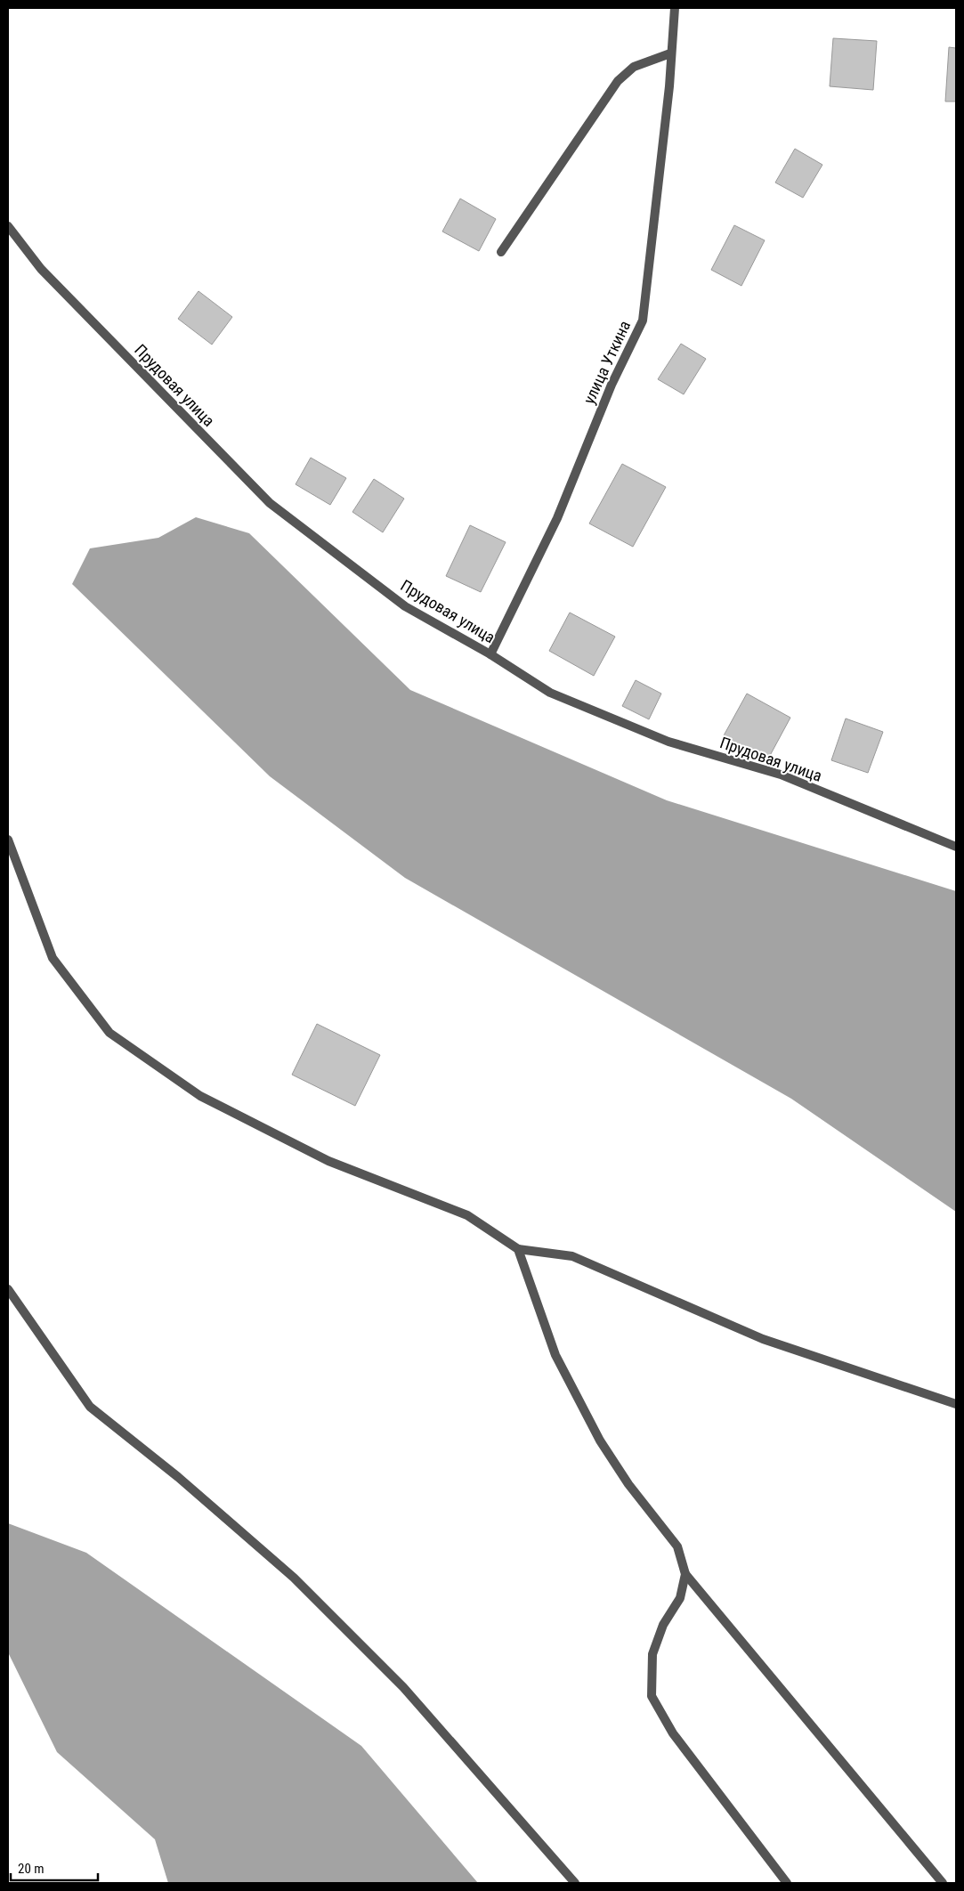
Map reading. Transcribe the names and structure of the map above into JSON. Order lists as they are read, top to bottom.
{
  "streets": {
    "street": ["улица Уткина", "Прудовая улица"]
  },
  "crossings": [
    ["улица Уткина", "Прудовая улица"]
  ],
  "scale_bar": "20 m"
}
